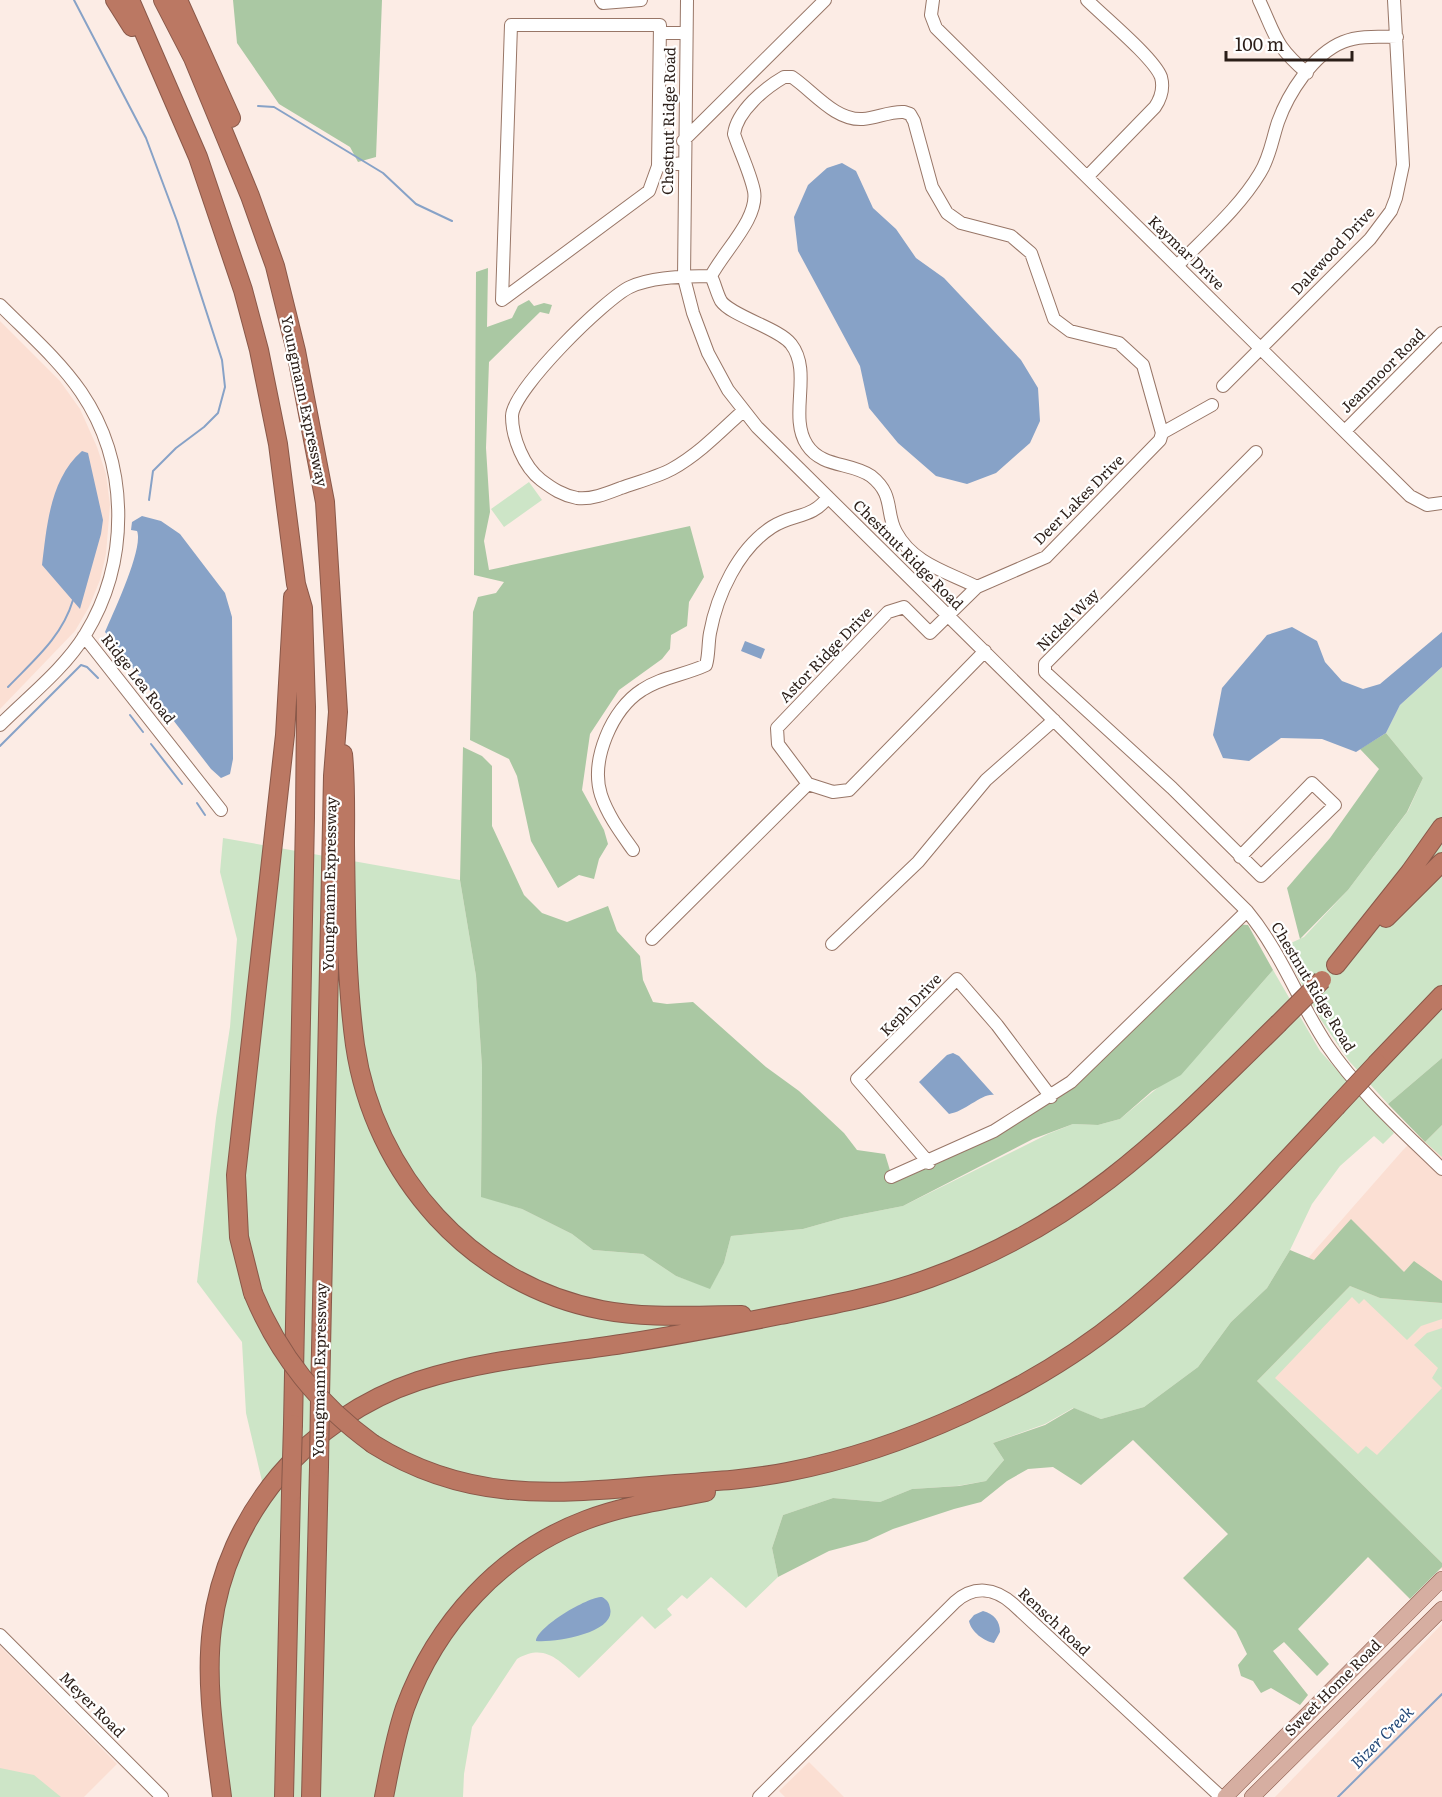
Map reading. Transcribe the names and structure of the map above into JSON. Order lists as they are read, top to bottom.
{
  "streets": {
    "highway": ["Youngmann Expressway"],
    "main road": ["Sweet Home Road"],
    "street": [
      "Chestnut Ridge Road",
      "Dalewood Drive",
      "Kaymar Drive",
      "Jeanmoor Road",
      "Deer Lakes Drive",
      "Nickel Way",
      "Astor Ridge Drive",
      "Ridge Lea Road",
      "Keph Drive",
      "Rensch Road",
      "Meyer Road"
    ]
  },
  "crossings": [
    ["Chestnut Ridge Road", "Deer Lakes Drive"],
    ["Chestnut Ridge Road", "Astor Ridge Drive"],
    ["Dalewood Drive", "Kaymar Drive"],
    ["Kaymar Drive", "Jeanmoor Road"],
    ["Deer Lakes Drive", "Astor Ridge Drive"]
  ],
  "water": ["Bizer Creek"],
  "scale_bar": "100 m"
}
